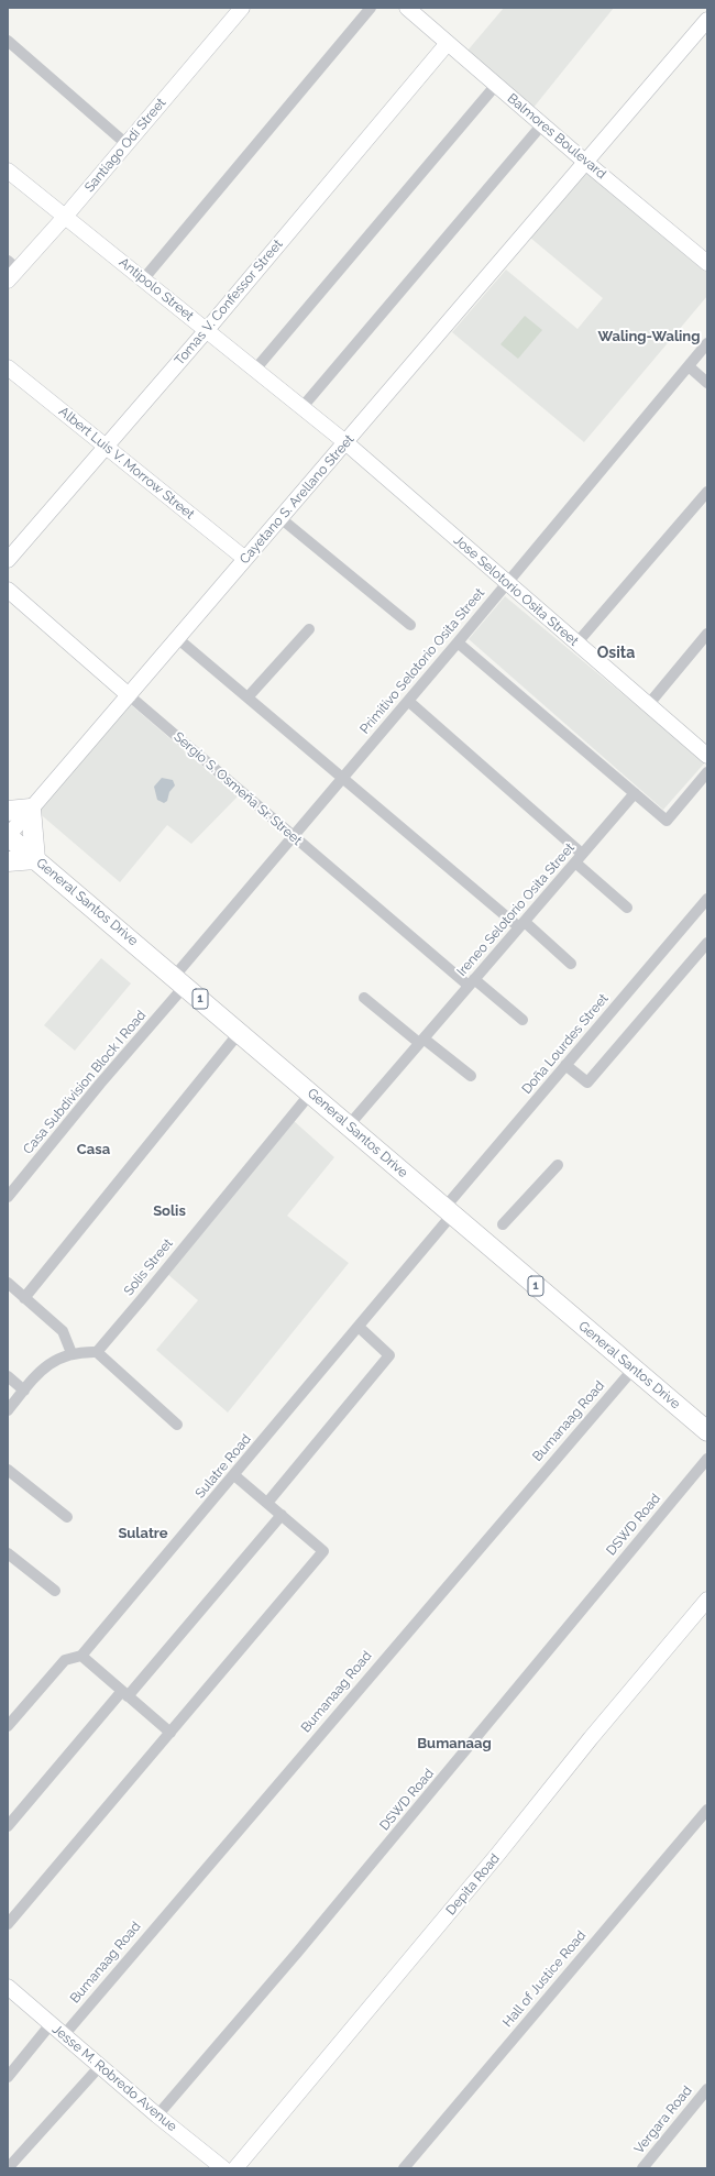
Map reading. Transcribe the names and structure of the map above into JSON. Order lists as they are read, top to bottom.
{
  "streets": {
    "highway": ["General Santos Drive", "1"],
    "street": [
      "Balmores Boulevard",
      "Santiago Odi Street",
      "Antipolo Street",
      "Tomas V. Confessor Street",
      "Albert Luis V. Morrow Street",
      "Cayetano S. Arellano Street",
      "Jose Selotorio Osita Street",
      "Primitivo Selotorio Osita Street",
      "Sergio S. Osmeña Sr. Street",
      "Ireneo Selotorio Osita Street",
      "Doña Lourdes Street",
      "Casa Subdivision Block I Road",
      "Solis Street",
      "Bumanaag Road",
      "Sulatre Road",
      "DSWD Road",
      "Depita Road",
      "Hall of Justice Road",
      "Jesse M. Robredo Avenue",
      "Vergara Road"
    ]
  },
  "crossings": [
    ["Balmores Boulevard", "Tomas V. Confessor Street"],
    ["Balmores Boulevard", "Cayetano S. Arellano Street"],
    ["Santiago Odi Street", "Antipolo Street"],
    ["Antipolo Street", "Tomas V. Confessor Street"],
    ["Antipolo Street", "Cayetano S. Arellano Street"],
    ["Antipolo Street", "Jose Selotorio Osita Street"],
    ["Tomas V. Confessor Street", "Albert Luis V. Morrow Street"],
    ["Albert Luis V. Morrow Street", "Cayetano S. Arellano Street"],
    ["Cayetano S. Arellano Street", "Jose Selotorio Osita Street"],
    ["Cayetano S. Arellano Street", "Sergio S. Osmeña Sr. Street"],
    ["Cayetano S. Arellano Street", "General Santos Drive"],
    ["Jose Selotorio Osita Street", "Primitivo Selotorio Osita Street"],
    ["Primitivo Selotorio Osita Street", "Sergio S. Osmeña Sr. Street"],
    ["Primitivo Selotorio Osita Street", "General Santos Drive"],
    ["Primitivo Selotorio Osita Street", "Casa Subdivision Block I Road"],
    ["Sergio S. Osmeña Sr. Street", "Ireneo Selotorio Osita Street"],
    ["General Santos Drive", "Ireneo Selotorio Osita Street"],
    ["General Santos Drive", "Doña Lourdes Street"],
    ["General Santos Drive", "Casa Subdivision Block I Road"],
    ["General Santos Drive", "Solis Street"],
    ["General Santos Drive", "Bumanaag Road"],
    ["General Santos Drive", "Sulatre Road"],
    ["Doña Lourdes Street", "Sulatre Road"],
    ["Bumanaag Road", "Jesse M. Robredo Avenue"],
    ["DSWD Road", "Jesse M. Robredo Avenue"]
  ],
  "districts": [
    "Waling-Waling",
    "Osita",
    "Casa",
    "Solis",
    "Sulatre",
    "Bumanaag"
  ]
}
